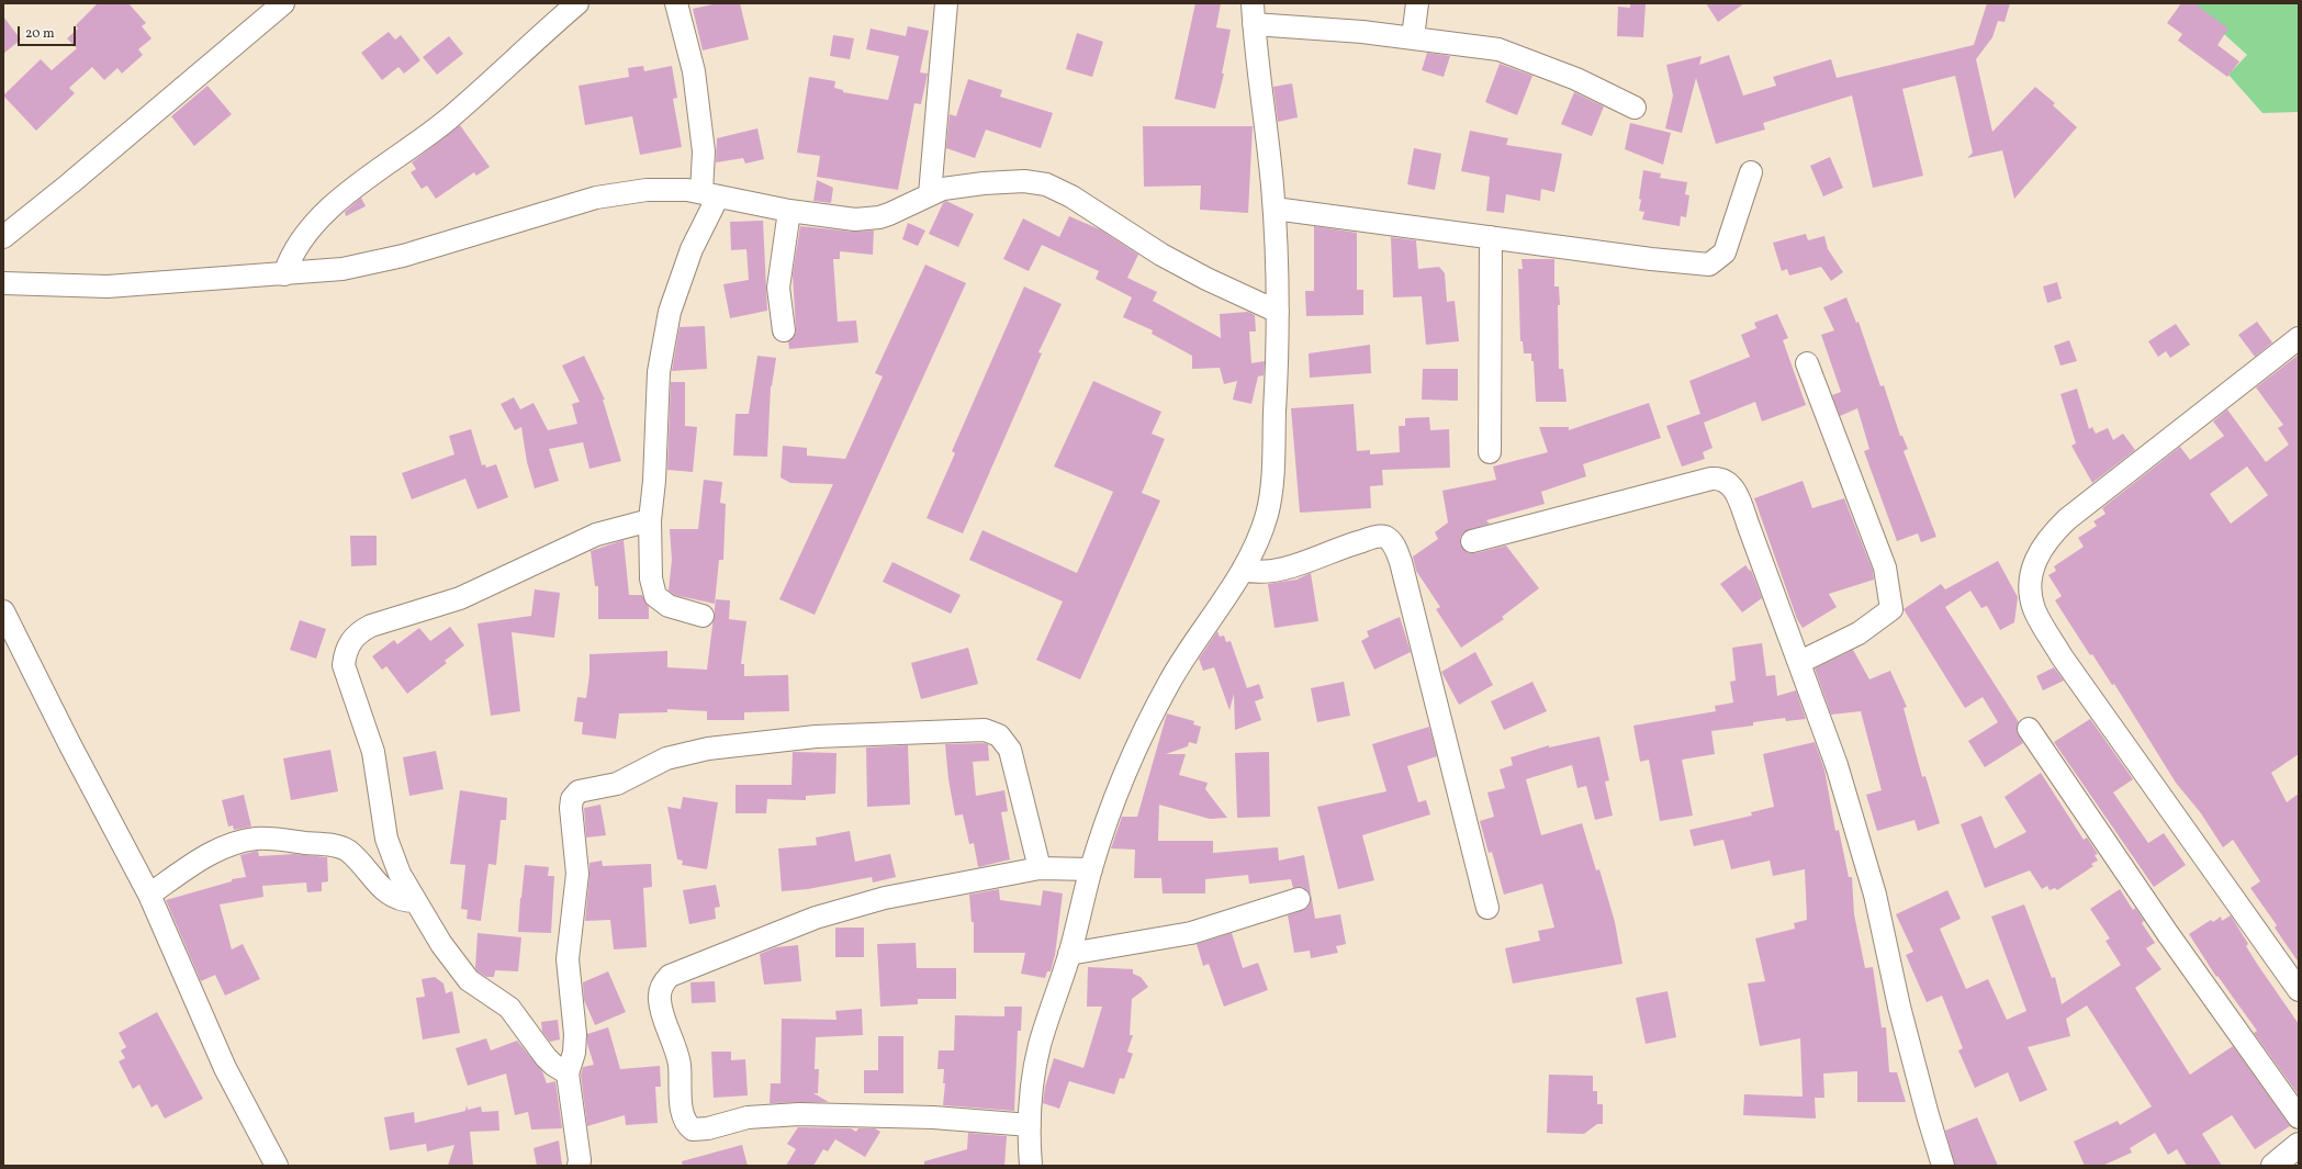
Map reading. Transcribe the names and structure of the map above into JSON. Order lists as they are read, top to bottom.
{
  "scale_bar": "20 m"
}
